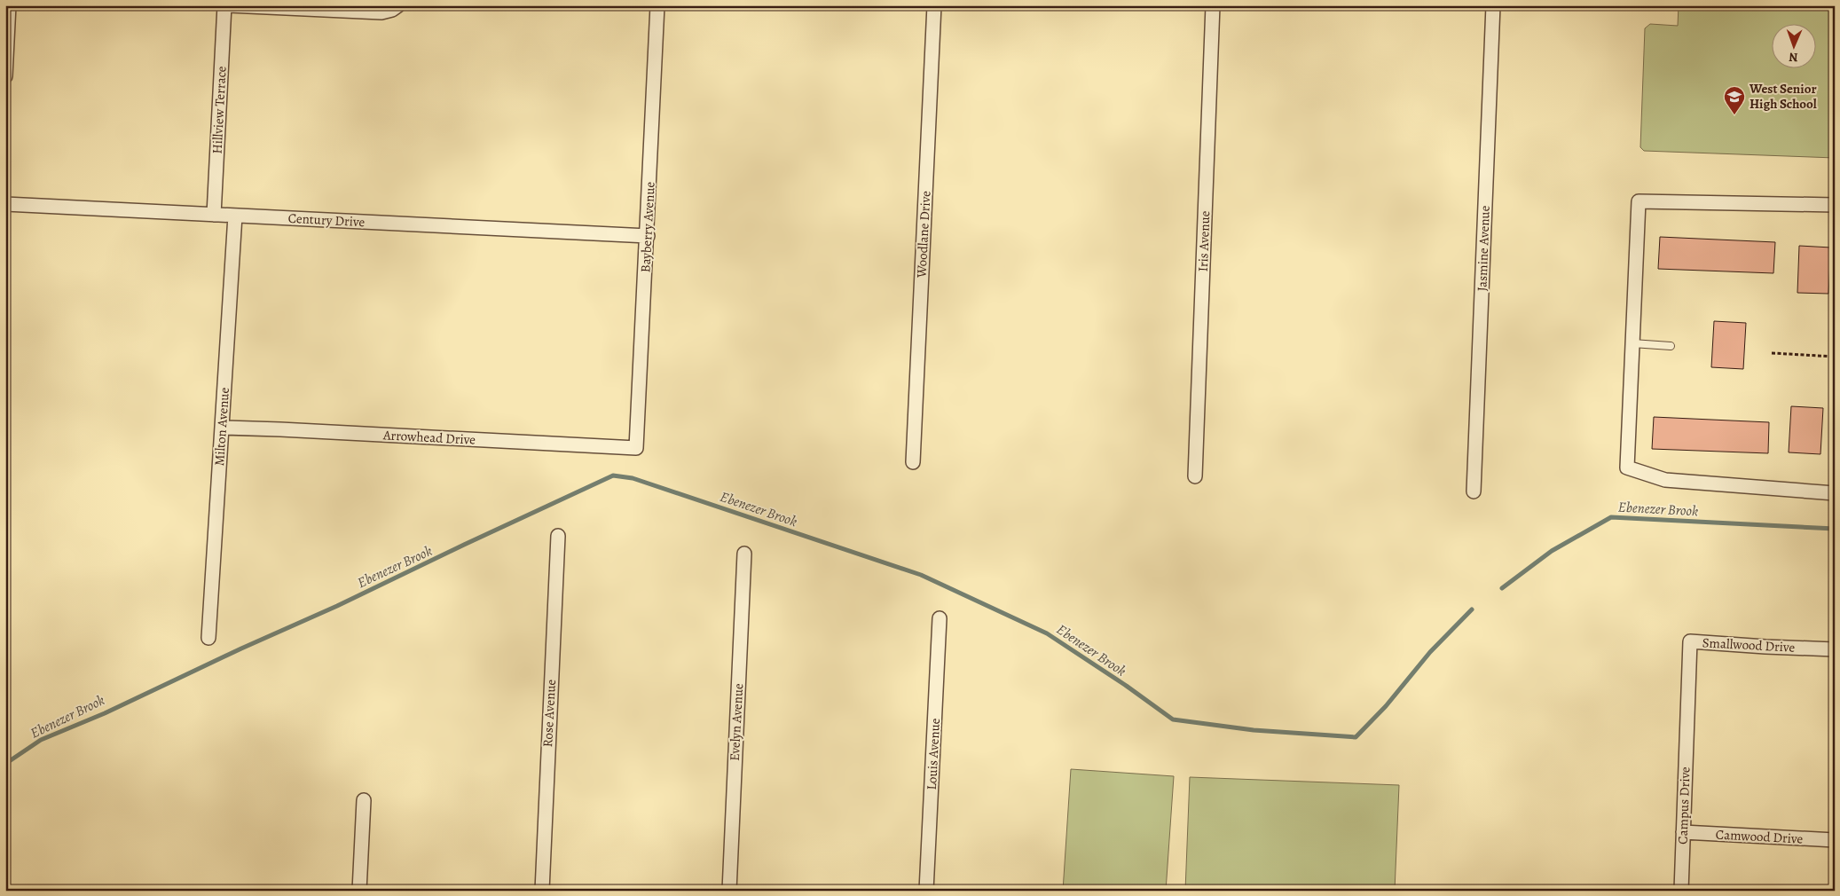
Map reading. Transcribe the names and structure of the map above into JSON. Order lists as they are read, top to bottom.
{
  "streets": {
    "street": [
      "Hillview Terrace",
      "Century Drive",
      "Bayberry Avenue",
      "Woodlane Drive",
      "Iris Avenue",
      "Jasmine Avenue",
      "Milton Avenue",
      "Arrowhead Drive",
      "Smallwood Drive",
      "Rose Avenue",
      "Evelyn Avenue",
      "Louis Avenue",
      "Campus Drive",
      "Camwood Drive"
    ]
  },
  "crossings": [
    ["Hillview Terrace", "Century Drive"],
    ["Century Drive", "Bayberry Avenue"],
    ["Century Drive", "Milton Avenue"],
    ["Bayberry Avenue", "Arrowhead Drive"],
    ["Milton Avenue", "Arrowhead Drive"],
    ["Smallwood Drive", "Campus Drive"],
    ["Campus Drive", "Camwood Drive"]
  ],
  "water": ["Ebenezer Brook"],
  "places": {
    "school or university": ["West Senior High School"]
  },
  "north": "bottom"
}
